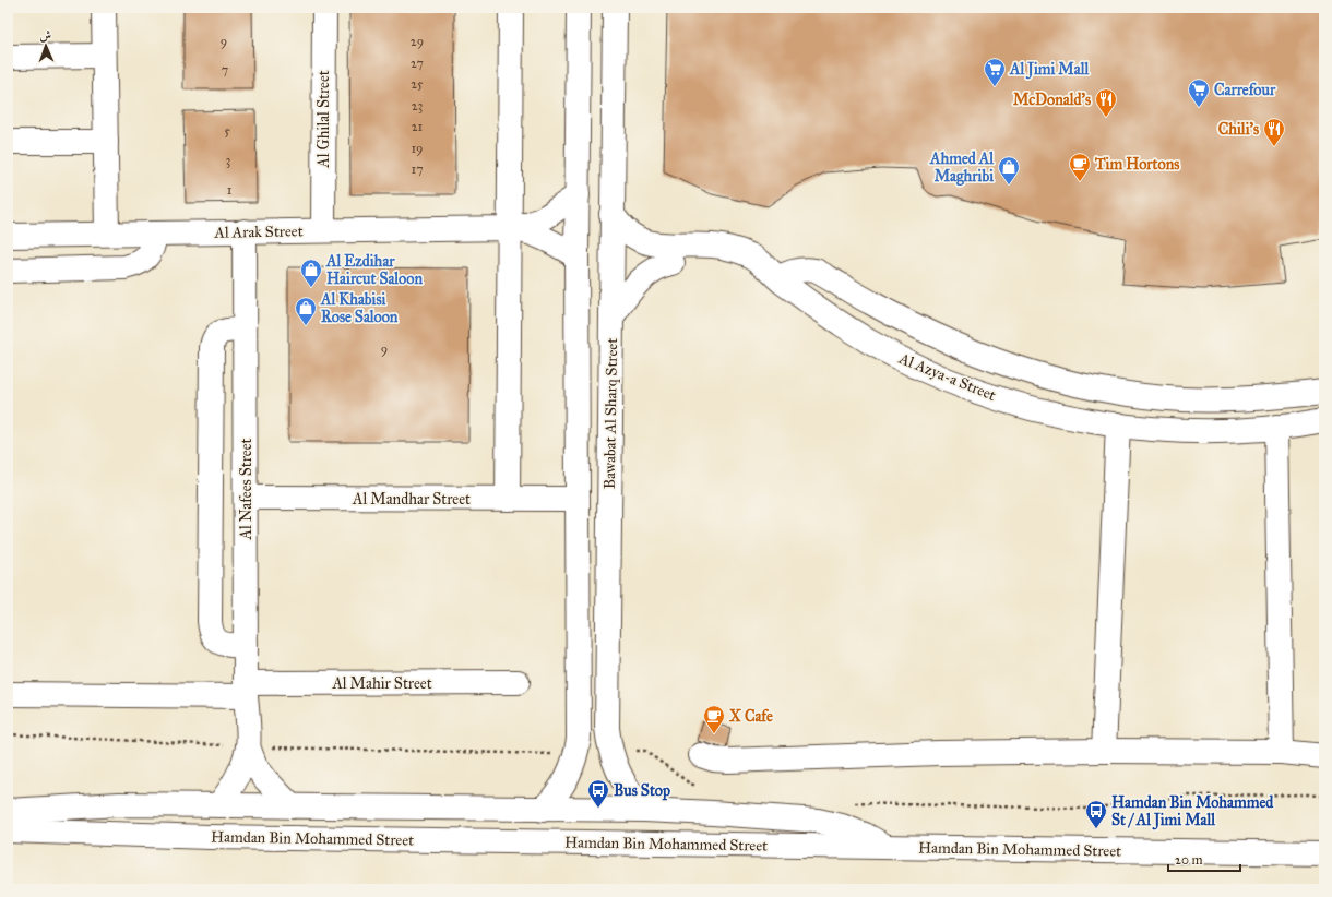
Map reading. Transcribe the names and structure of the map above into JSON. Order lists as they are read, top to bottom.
{
  "streets": {
    "street": [
      "Al Ghilal Street",
      "Al Arak Street",
      "Al Azya-a Street",
      "Bawabat Al Sharq Street",
      "Al Nafees Street",
      "Al Mandhar Street",
      "Al Mahir Street",
      "Hamdan Bin Mohammed Street"
    ]
  },
  "crossings": [
    ["Al Ghilal Street", "Al Arak Street"],
    ["Al Arak Street", "Bawabat Al Sharq Street"],
    ["Al Arak Street", "Al Nafees Street"],
    ["Al Azya-a Street", "Bawabat Al Sharq Street"],
    ["Bawabat Al Sharq Street", "Al Mandhar Street"],
    ["Al Nafees Street", "Al Mandhar Street"],
    ["Al Nafees Street", "Al Mahir Street"]
  ],
  "places": {
    "supermarket": ["Al Jimi Mall", "Carrefour"],
    "restaurant": ["McDonald's", "Chili's"],
    "cafe": ["Tim Hortons", "X Cafe"],
    "shop": ["Ahmed Al Maghribi", "Al Ezdihar Haircut Saloon", "Al Khabisi Rose Saloon"],
    "bus stop": ["Bus Stop", "Hamdan Bin Mohammed St / Al Jimi Mall"]
  },
  "house_numbers": [
    "9",
    "29",
    "27",
    "7",
    "25",
    "23",
    "21",
    "5",
    "19",
    "3",
    "17",
    "1",
    "9"
  ],
  "scale_bar": "20 m",
  "north": "top"
}
